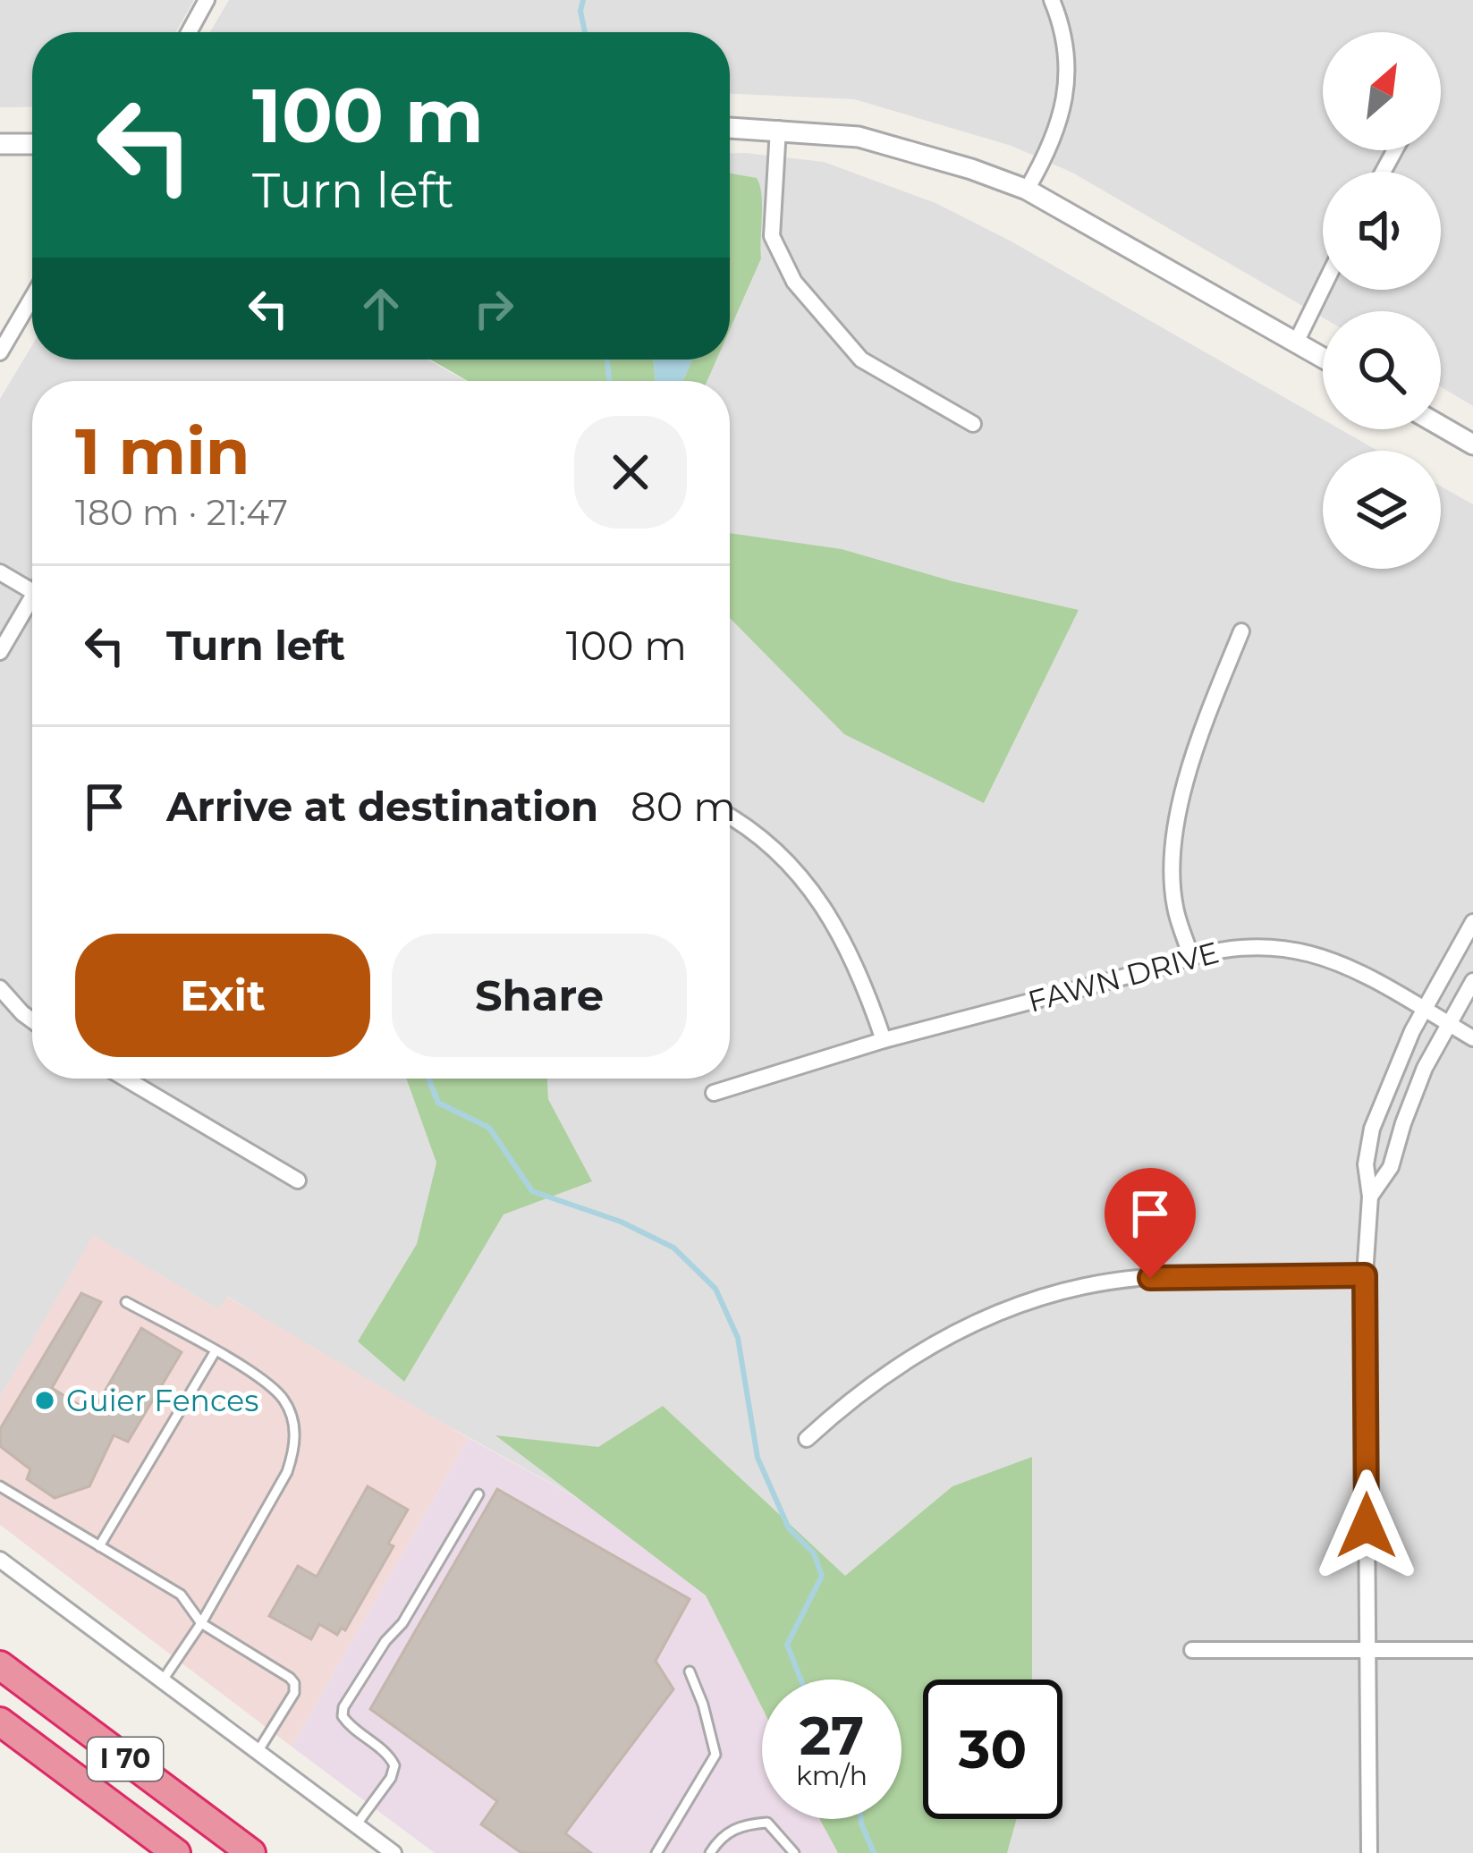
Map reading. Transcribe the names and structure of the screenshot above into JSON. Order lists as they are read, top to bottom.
{
  "streets": {
    "highway": ["I 70"],
    "street": ["FAWN DRIVE"]
  },
  "places": ["Guier Fences"],
  "north": "top right",
  "page": {
    "turn": ["100 m", "Turn left"],
    "heading": ["1 min", "180 m · 21:47"],
    "list": [
      {
        "name": "Turn left",
        "value": "100 m"
      },
      {
        "name": "Arrive at destination",
        "value": "80 m"
      }
    ],
    "buttons": ["Exit", "Share"],
    "speed": "27 km/h",
    "limit": "30"
  }
}
